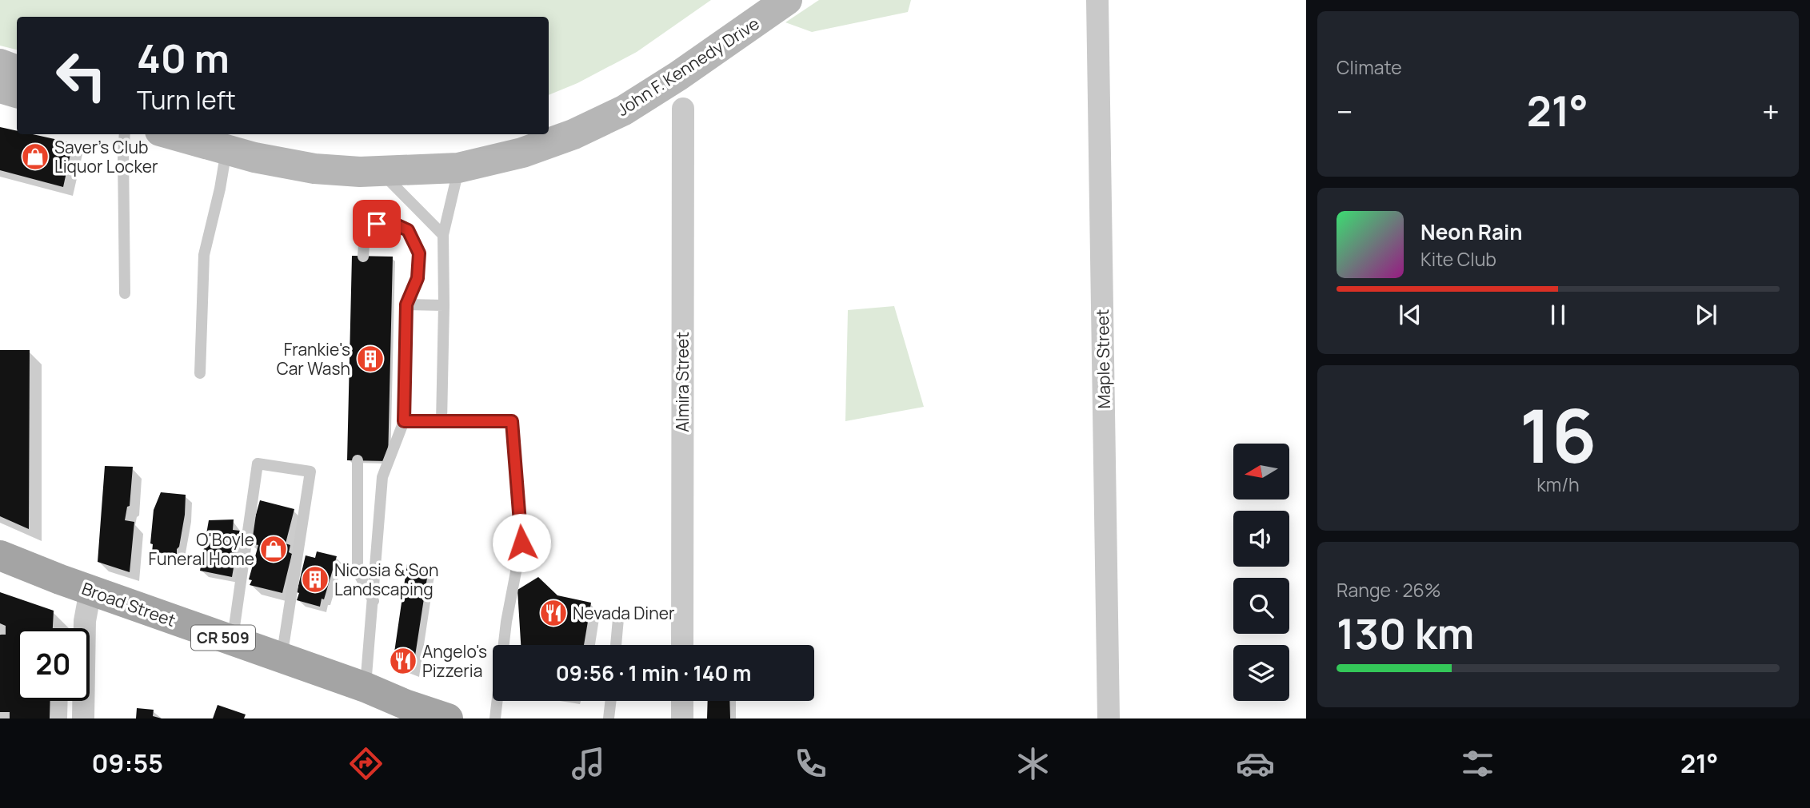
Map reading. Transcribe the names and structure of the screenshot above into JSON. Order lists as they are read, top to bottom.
{
  "streets": {
    "main road": ["John F. Kennedy Drive", "Broad Street", "CR 509"],
    "street": ["Maple Street", "Almira Street"]
  },
  "places": {
    "shop": ["Saver's Club Liquor Locker", "O'Boyle Funeral Home"],
    "building": ["Frankie's Car Wash", "Nicosia & Son Landscaping"],
    "restaurant": ["Nevada Diner", "Angelo's Pizzeria"]
  },
  "north": "left",
  "page": {
    "tile": [
      "Climate",
      ["16", "km/h"],
      ["Range · 26%", "130 km"]
    ],
    "turn": ["40 m", "Turn left"],
    "heat": ["−", "21°", "+"],
    "song": ["Neon Rain", "Kite Club"],
    "limit": "20",
    "trip": "09:56 · 1 min · 140 m",
    "tabs": ["09:55", "21°"]
  }
}
